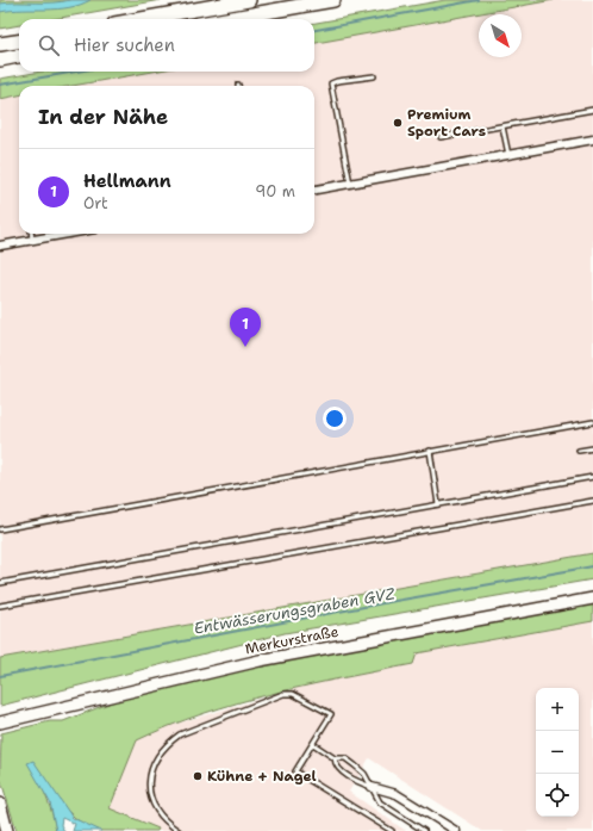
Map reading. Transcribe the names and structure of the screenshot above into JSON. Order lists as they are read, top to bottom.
{
  "streets": {
    "street": ["Merkurstraße"]
  },
  "water": ["Entwässerungsgraben GVZ"],
  "places": ["Premium Sport Cars", "Kühne + Nagel"],
  "north": "bottom right",
  "page": {
    "search": "Hier suchen",
    "heading": "In der Nähe",
    "list": [
      {
        "mark": "1",
        "name": "Hellmann",
        "note": "Ort",
        "value": "90 m"
      }
    ],
    "pins": "1",
    "map_buttons": ["+", "−"]
  }
}
